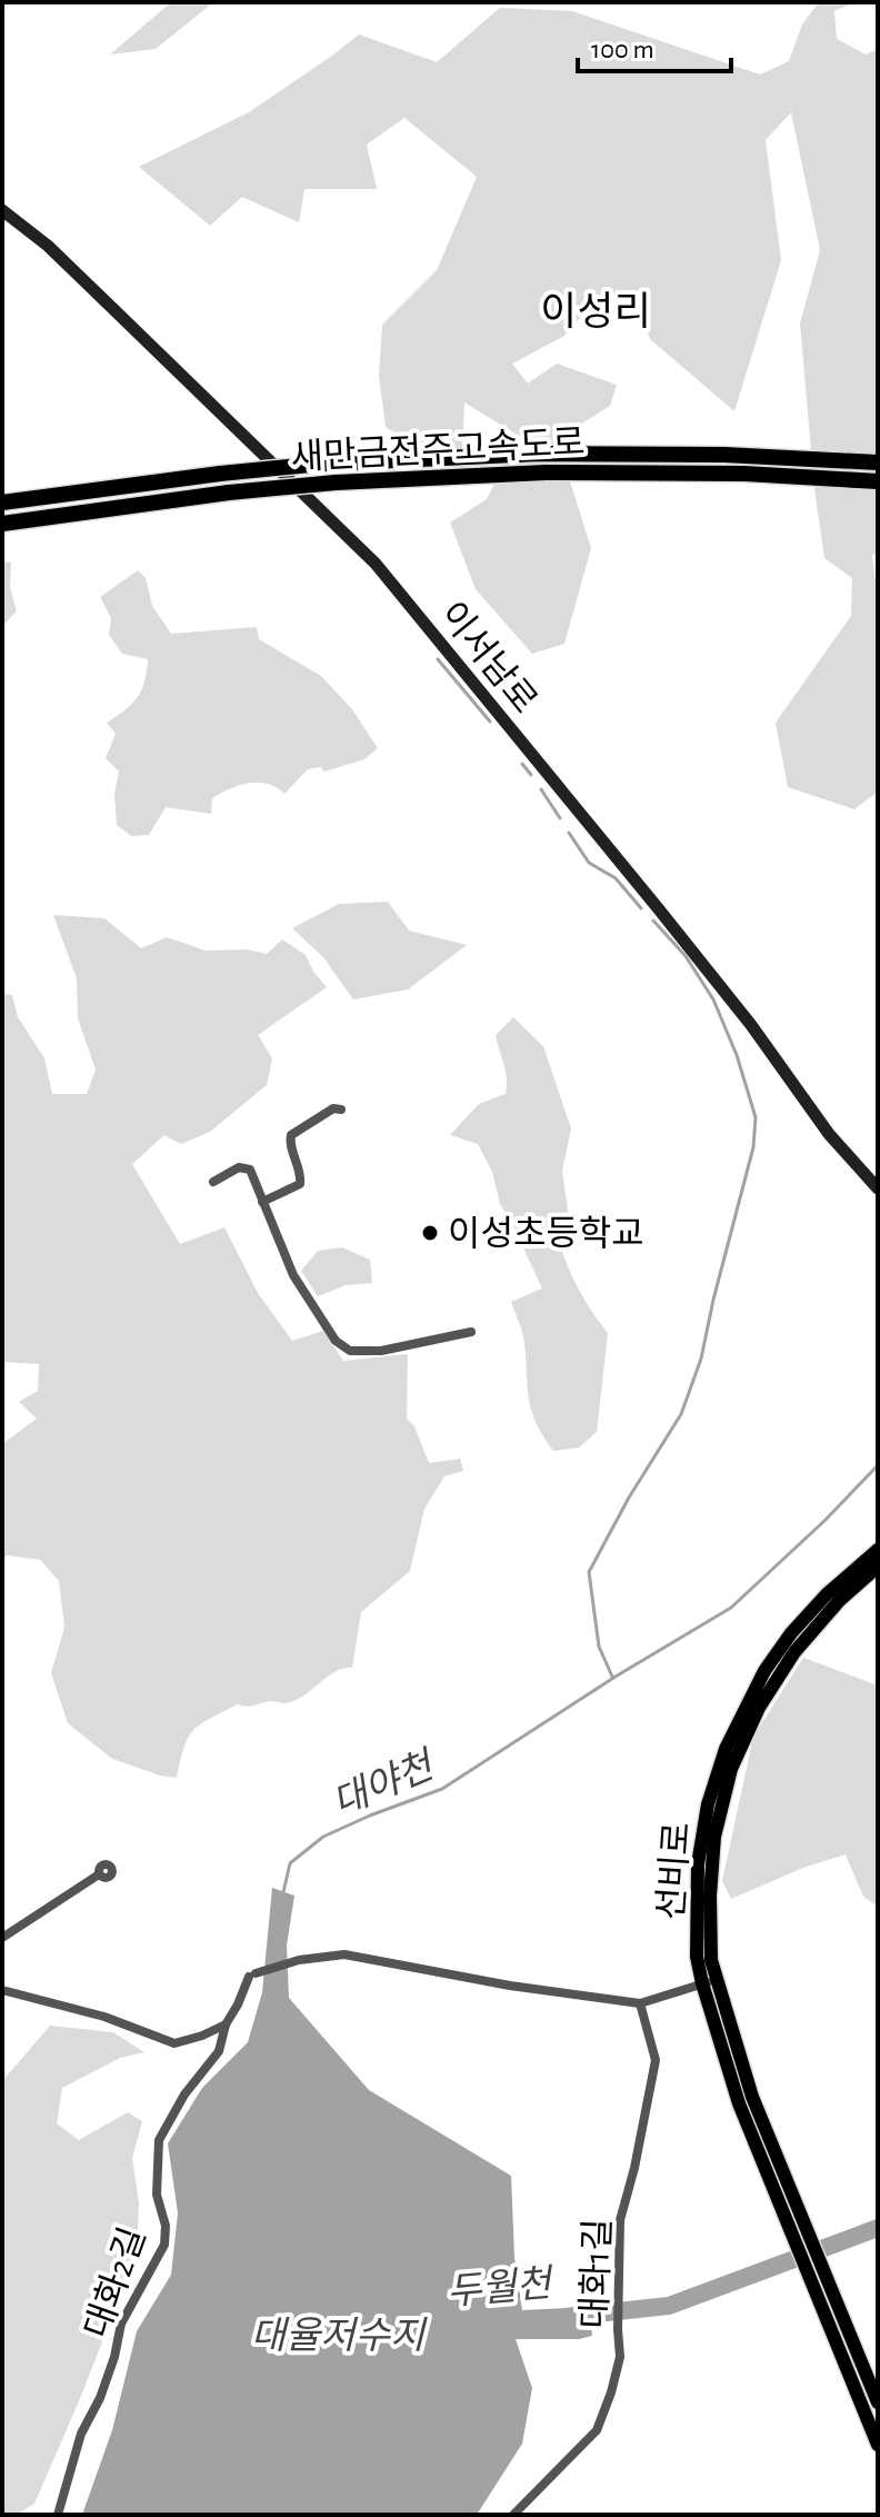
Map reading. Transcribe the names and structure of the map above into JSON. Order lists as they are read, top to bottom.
{
  "streets": {
    "highway": ["새만금전주고속도로"],
    "main road": ["이서남로", "선비로"],
    "street": ["대화1길", "대화2길"]
  },
  "crossings": [
    ["대화1길", "대화2길"]
  ],
  "districts": ["이성리"],
  "water": ["대야천", "두월천", "대율저수지"],
  "places": ["이성초등학교"],
  "scale_bar": "100 m"
}
